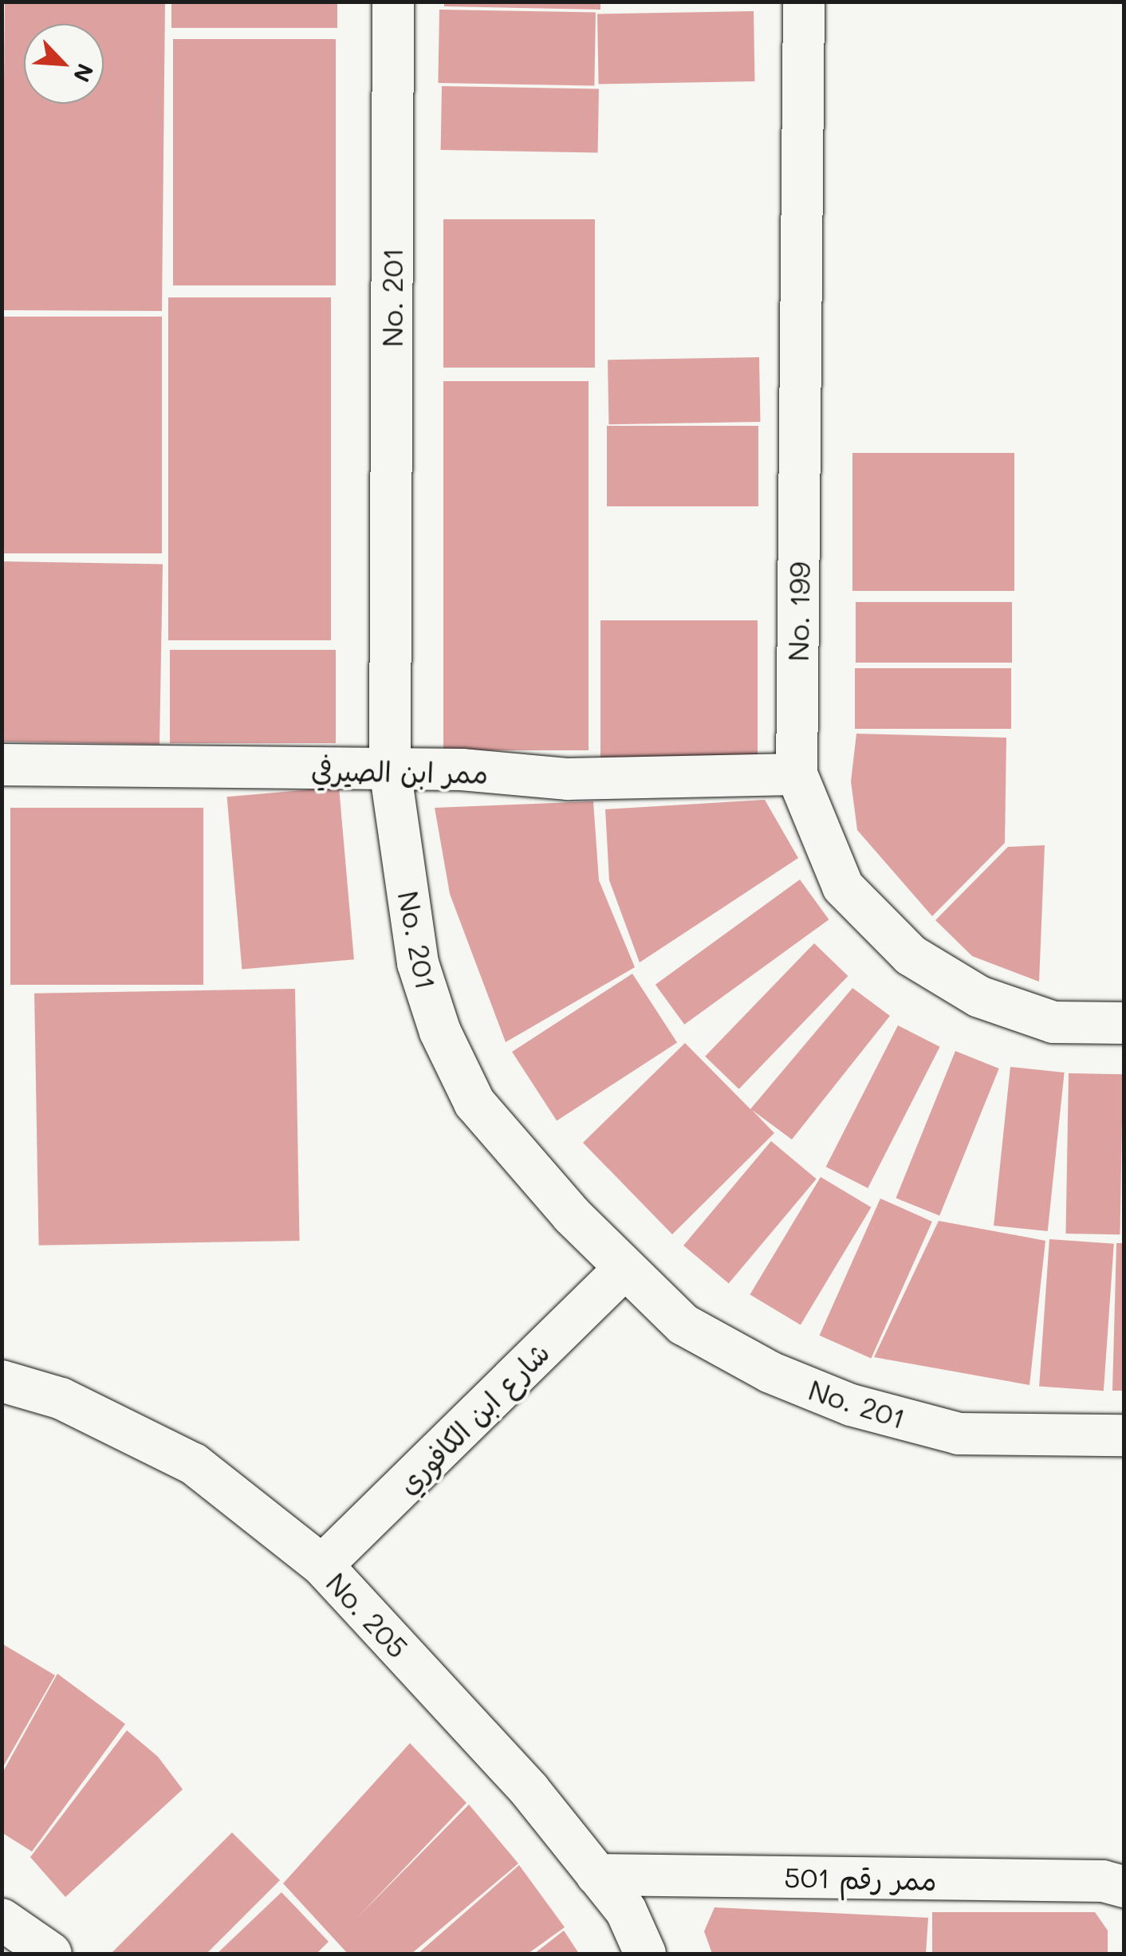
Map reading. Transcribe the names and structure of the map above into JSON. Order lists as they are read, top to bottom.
{
  "streets": {
    "street": [
      "No. 201",
      "No. 199",
      "ممر ابن الصيرفي",
      "شارع ابن الكافوري",
      "No. 205",
      "ممر رقم 501"
    ]
  },
  "crossings": [
    ["No. 201", "ممر ابن الصيرفي"],
    ["No. 201", "شارع ابن الكافوري"],
    ["No. 199", "ممر ابن الصيرفي"],
    ["شارع ابن الكافوري", "No. 205"],
    ["No. 205", "ممر رقم 501"]
  ],
  "north": "bottom right"
}
